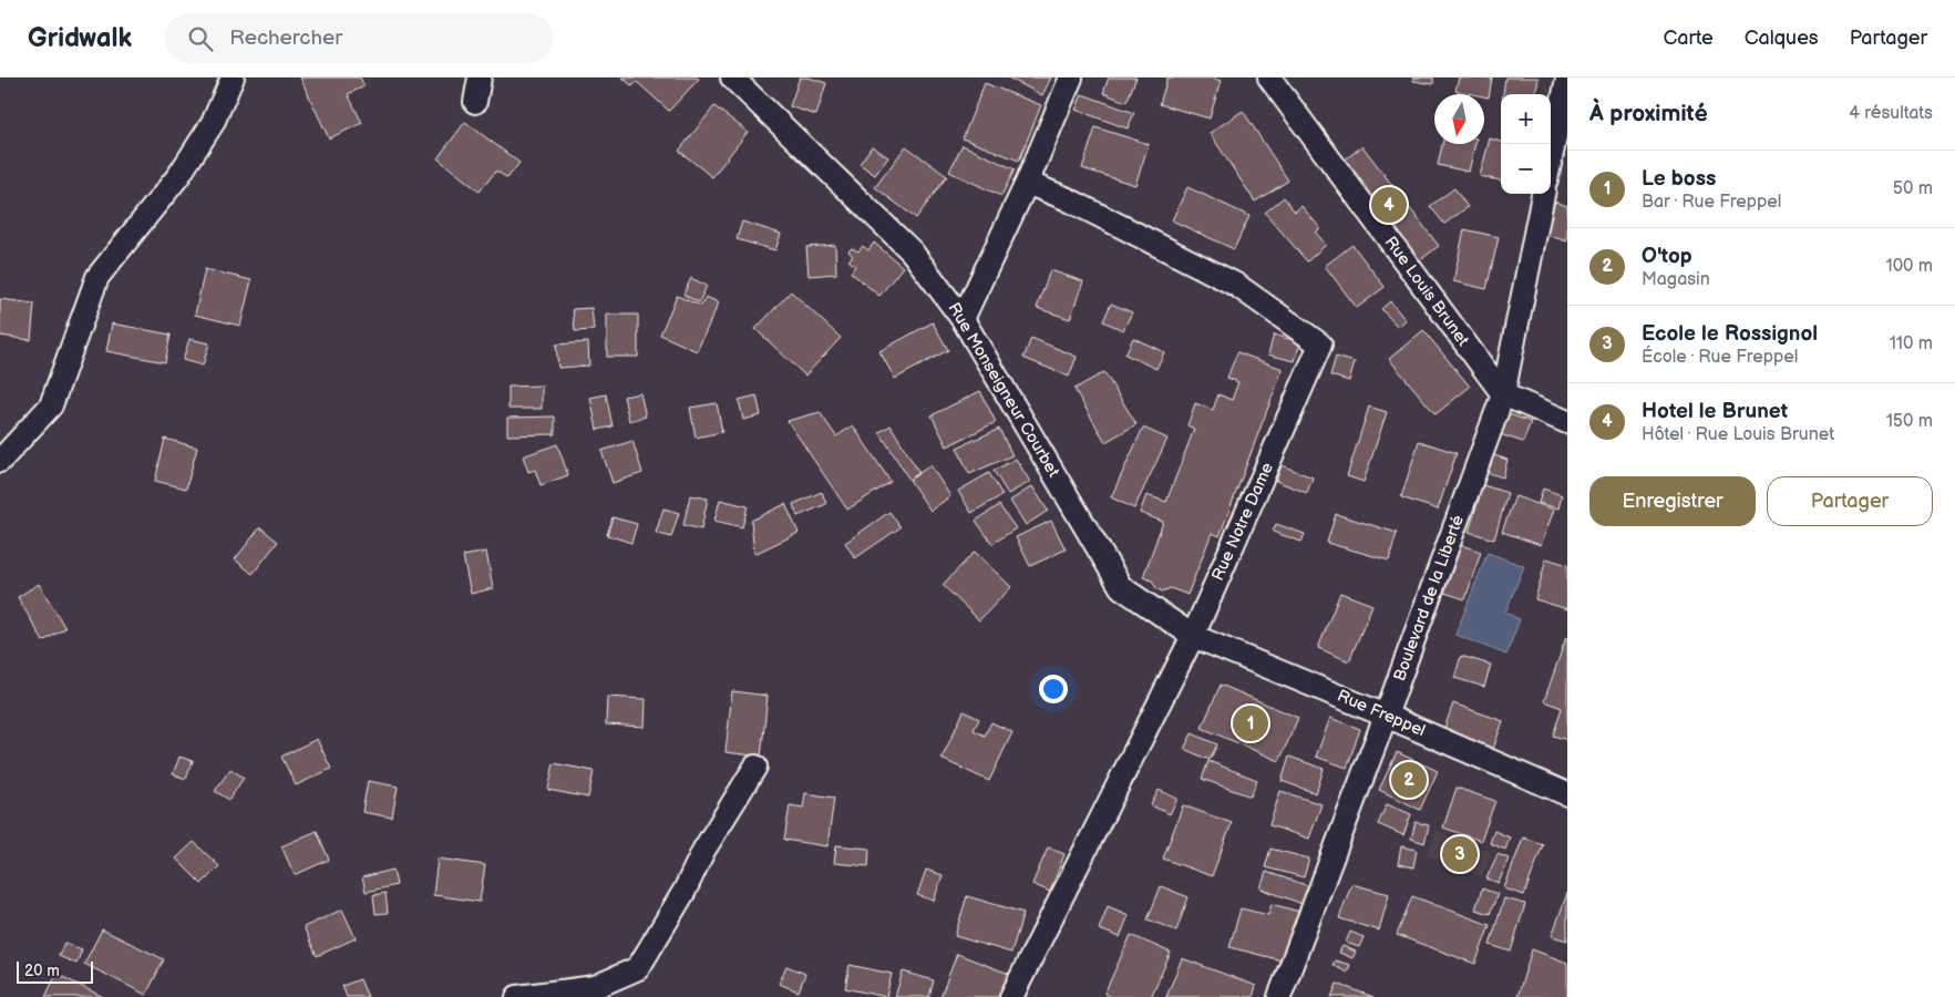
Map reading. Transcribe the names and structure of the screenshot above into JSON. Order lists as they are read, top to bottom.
{
  "streets": {
    "street": [
      "Rue Louis Brunet",
      "Rue Monseigneur Courbet",
      "Rue Notre Dame",
      "Boulevard de la Liberté",
      "Rue Freppel"
    ]
  },
  "crossings": [
    ["Rue Louis Brunet", "Boulevard de la Liberté"],
    ["Rue Monseigneur Courbet", "Rue Notre Dame"],
    ["Rue Monseigneur Courbet", "Rue Freppel"],
    ["Rue Notre Dame", "Rue Freppel"],
    ["Boulevard de la Liberté", "Rue Freppel"]
  ],
  "scale_bar": "20 m",
  "north": "bottom",
  "page": {
    "header": "Gridwalk",
    "search": "Rechercher",
    "nav": ["Carte", "Calques", "Partager"],
    "heading": ["À proximité", "4 résultats"],
    "map_buttons": ["+", "−"],
    "list": [
      {
        "mark": "1",
        "name": "Le boss",
        "note": "Bar · Rue Freppel",
        "value": "50 m"
      },
      {
        "mark": "2",
        "name": "O'top",
        "note": "Magasin",
        "value": "100 m"
      },
      {
        "mark": "3",
        "name": "Ecole le Rossignol",
        "note": "École · Rue Freppel",
        "value": "110 m"
      },
      {
        "mark": "4",
        "name": "Hotel le Brunet",
        "note": "Hôtel · Rue Louis Brunet",
        "value": "150 m"
      }
    ],
    "pins": [
      "4",
      "1",
      "2",
      "3"
    ],
    "buttons": ["Enregistrer", "Partager"],
    "scale": "20 m"
  }
}
